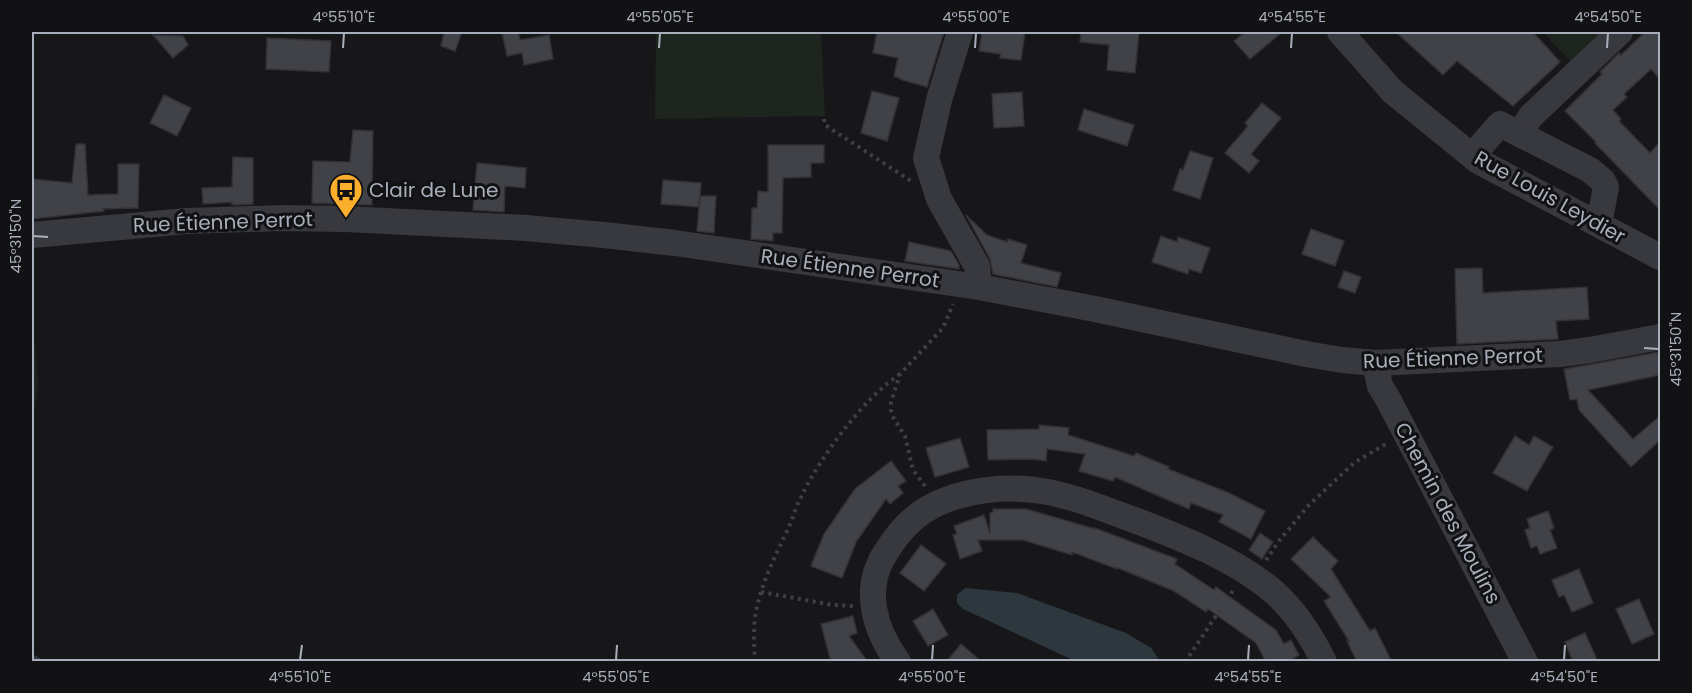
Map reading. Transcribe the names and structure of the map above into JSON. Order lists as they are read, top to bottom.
{
  "streets": {
    "street": ["Rue Louis Leydier", "Rue Étienne Perrot", "Chemin des Moulins"]
  },
  "crossings": [
    ["Rue Étienne Perrot", "Chemin des Moulins"]
  ],
  "places": {
    "bus stop": ["Clair de Lune"]
  },
  "coordinates": [
    "4°55'10\"E",
    "4°55'05\"E",
    "4°55'00\"E",
    "4°54'55\"E",
    "4°54'50\"E",
    "45°31'50\"N"
  ]
}
